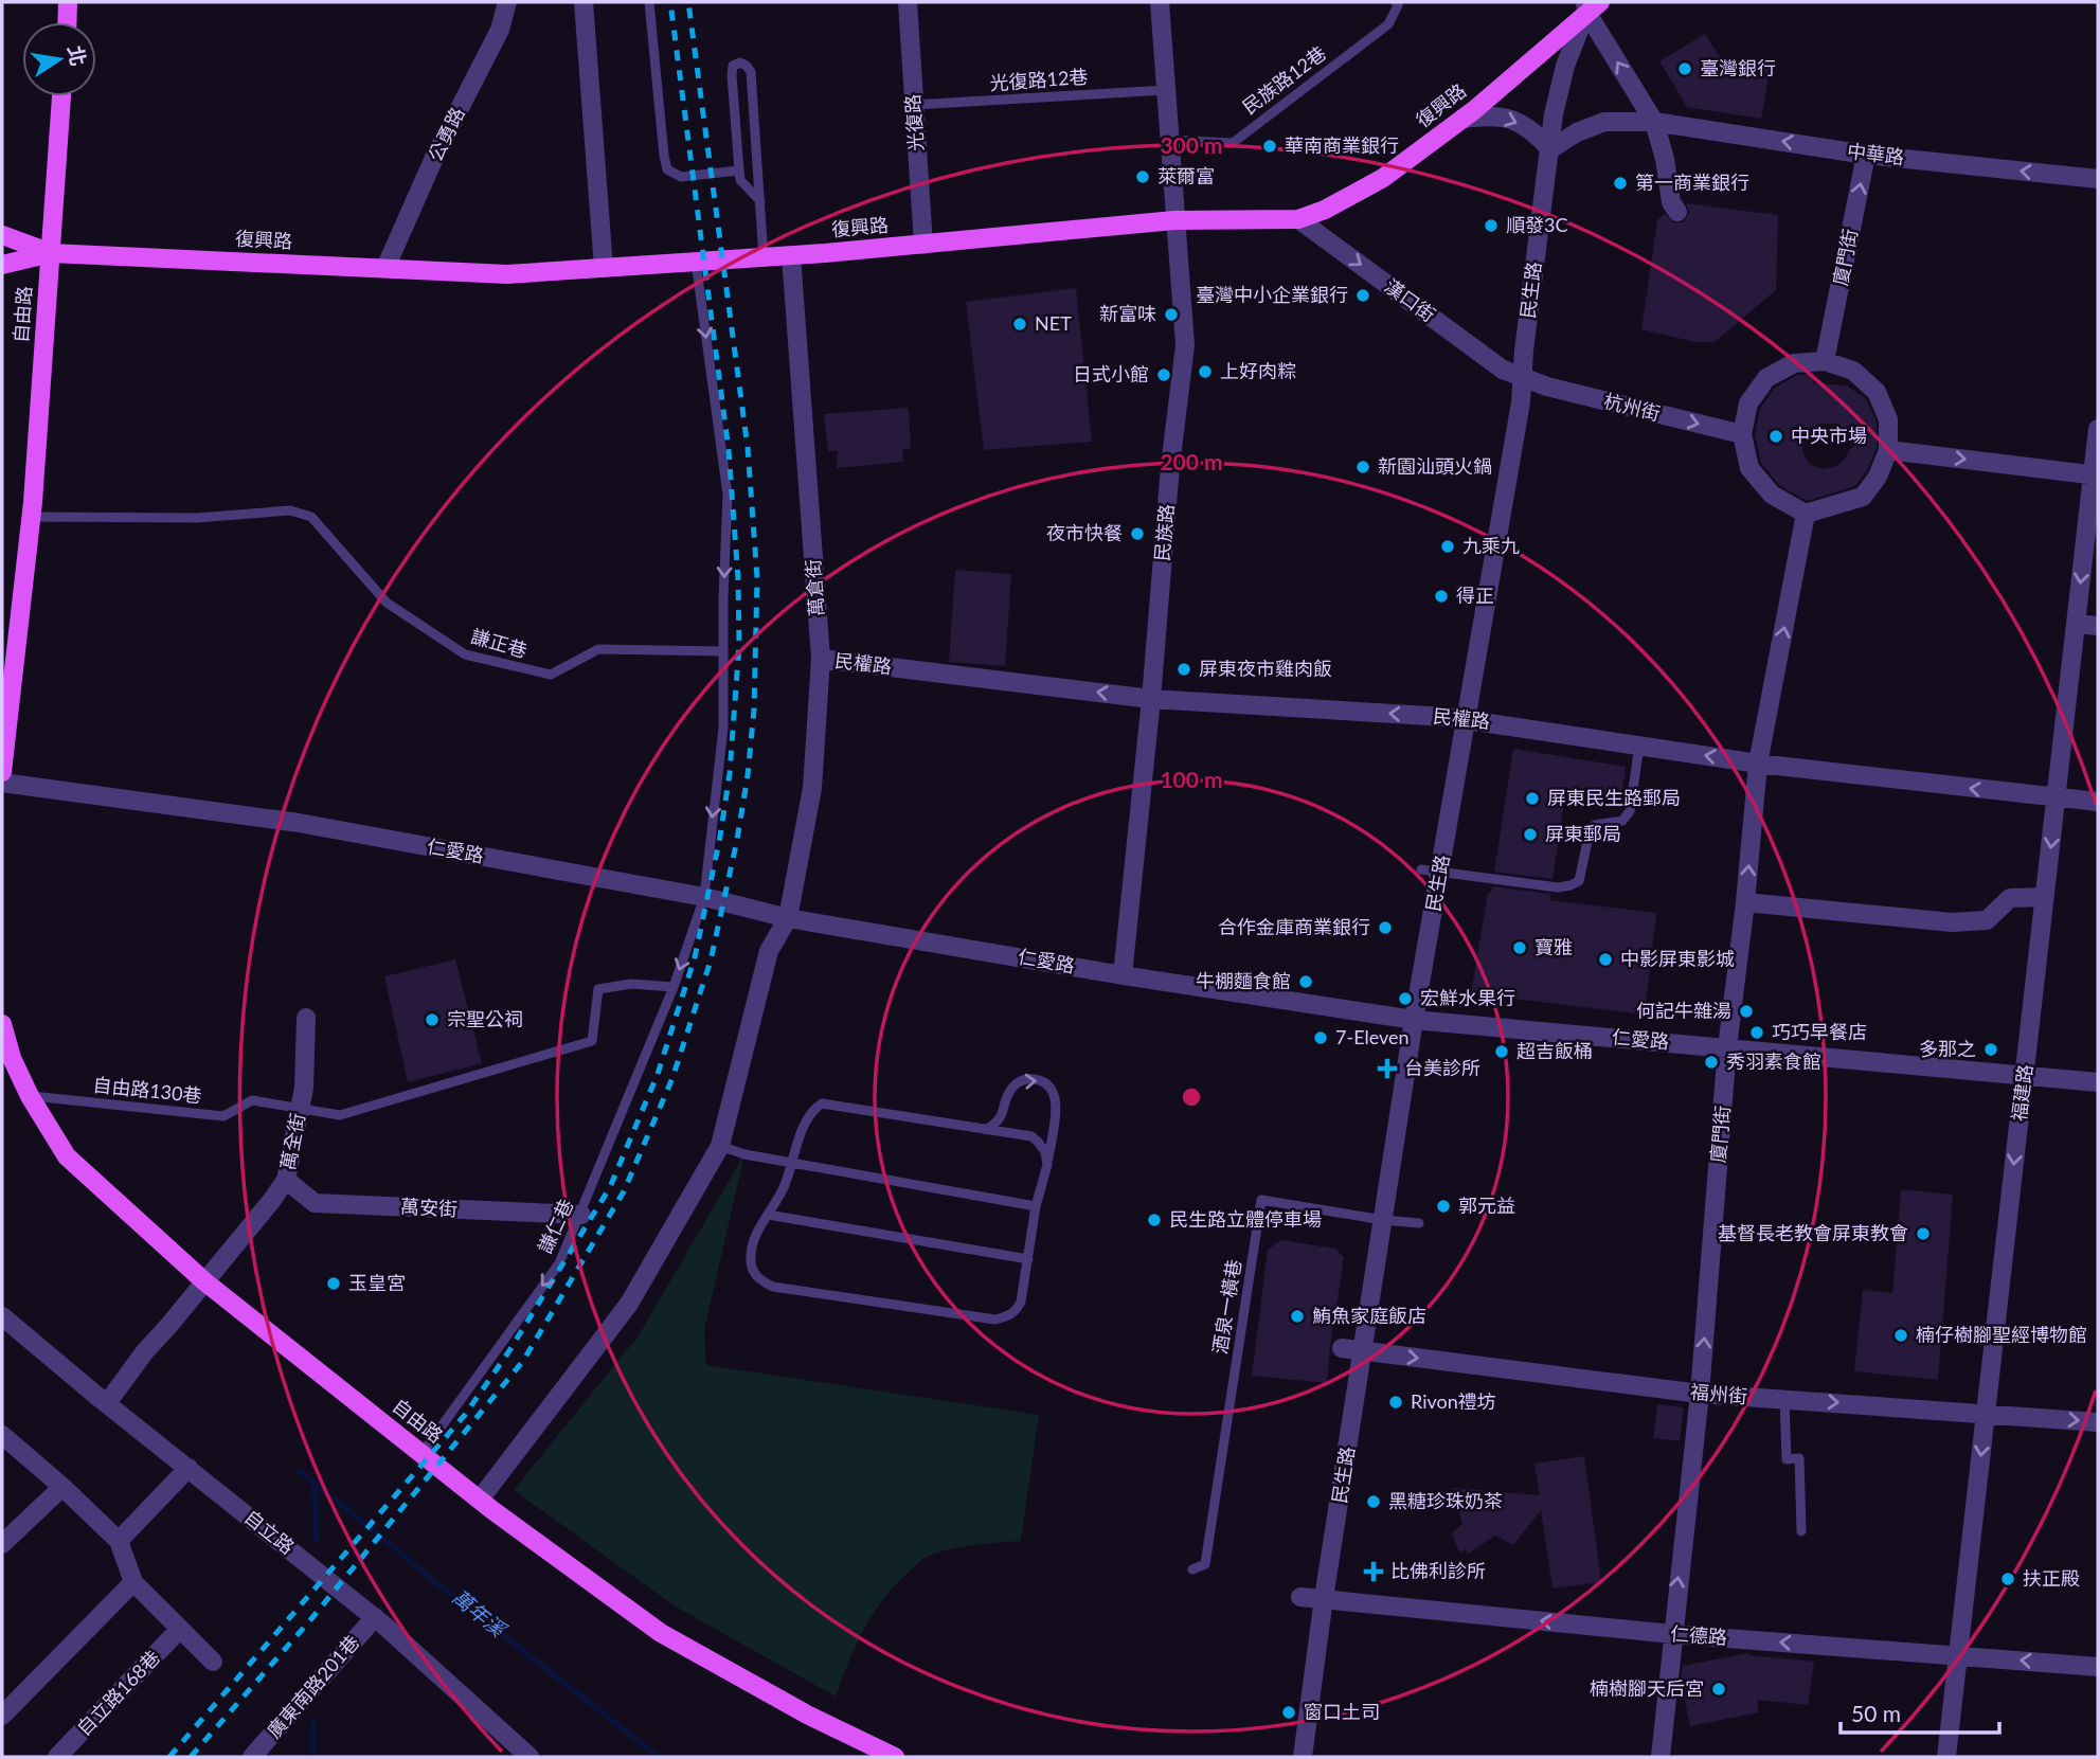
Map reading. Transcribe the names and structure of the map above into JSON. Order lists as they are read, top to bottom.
{
  "streets": {
    "main road": ["復興路", "自由路"],
    "street": [
      "光復路",
      "公勇路",
      "中華路",
      "廈門街",
      "民生路",
      "漢口街",
      "杭州街",
      "民族路",
      "萬倉街",
      "民權路",
      "仁愛路",
      "福建路",
      "萬全街",
      "萬安街",
      "福州街",
      "自立路",
      "仁德路",
      "廣東南路201巷",
      "自立路168巷"
    ],
    "lane": [
      "光復路12巷",
      "民族路12巷",
      "謙正巷",
      "自由路130巷",
      "謙仁巷",
      "酒泉一橫巷"
    ]
  },
  "crossings": [
    ["光復路12巷", "光復路"],
    ["光復路12巷", "民族路"],
    ["民族路12巷", "民族路"],
    ["復興路", "光復路"],
    ["復興路", "公勇路"],
    ["復興路", "民生路"],
    ["復興路", "漢口街"],
    ["復興路", "自由路"],
    ["復興路", "民族路"],
    ["復興路", "萬倉街"],
    ["中華路", "廈門街"],
    ["中華路", "民生路"],
    ["廈門街", "杭州街"],
    ["廈門街", "民權路"],
    ["廈門街", "仁愛路"],
    ["廈門街", "福州街"],
    ["廈門街", "仁德路"],
    ["民生路", "漢口街"],
    ["民生路", "杭州街"],
    ["民生路", "民權路"],
    ["民生路", "仁愛路"],
    ["民生路", "酒泉一橫巷"],
    ["民生路", "福州街"],
    ["民生路", "仁德路"],
    ["漢口街", "杭州街"],
    ["自由路", "萬倉街"],
    ["自由路", "謙正巷"],
    ["自由路", "自由路130巷"],
    ["自由路", "萬全街"],
    ["自由路", "謙仁巷"],
    ["民族路", "民權路"],
    ["民族路", "仁愛路"],
    ["萬倉街", "民權路"],
    ["萬倉街", "仁愛路"],
    ["民權路", "福建路"],
    ["仁愛路", "福建路"],
    ["仁愛路", "謙仁巷"],
    ["自由路130巷", "萬全街"],
    ["福建路", "福州街"],
    ["福建路", "仁德路"],
    ["萬全街", "萬安街"],
    ["萬全街", "自立路"],
    ["萬安街", "謙仁巷"],
    ["自立路", "廣東南路201巷"]
  ],
  "one_way": [
    "中華路",
    "廈門街",
    "漢口街",
    "杭州街",
    "民權路",
    "福建路",
    "謙仁巷",
    "福州街",
    "仁德路"
  ],
  "water": ["萬年溪"],
  "places": {
    "other": [
      "臺灣銀行",
      "華南商業銀行",
      "萊爾富",
      "第一商業銀行",
      "順發3C",
      "臺灣中小企業銀行",
      "新富味",
      "NET",
      "上好肉粽",
      "日式小館",
      "中央市場",
      "新園汕頭火鍋",
      "夜市快餐",
      "九乘九",
      "得正",
      "屏東夜市雞肉飯",
      "屏東民生路郵局",
      "屏東郵局",
      "合作金庫商業銀行",
      "寶雅",
      "中影屏東影城",
      "牛棚麵食館",
      "宏鮮水果行",
      "何記牛雜湯",
      "宗聖公祠",
      "巧巧早餐店",
      "7-Eleven",
      "多那之",
      "超吉飯桶",
      "秀羽素食館",
      "郭元益",
      "民生路立體停車場",
      "基督長老教會屏東教會",
      "玉皇宮",
      "鮪魚家庭飯店",
      "楠仔樹腳聖經博物館",
      "Rivon禮坊",
      "黑糖珍珠奶茶",
      "扶正殿",
      "楠樹腳天后宮",
      "窗口土司"
    ],
    "health": ["台美診所", "比佛利診所"]
  },
  "scale_bar": "50 m",
  "north": "right",
  "rings": ["300 m", "200 m", "100 m"]
}
